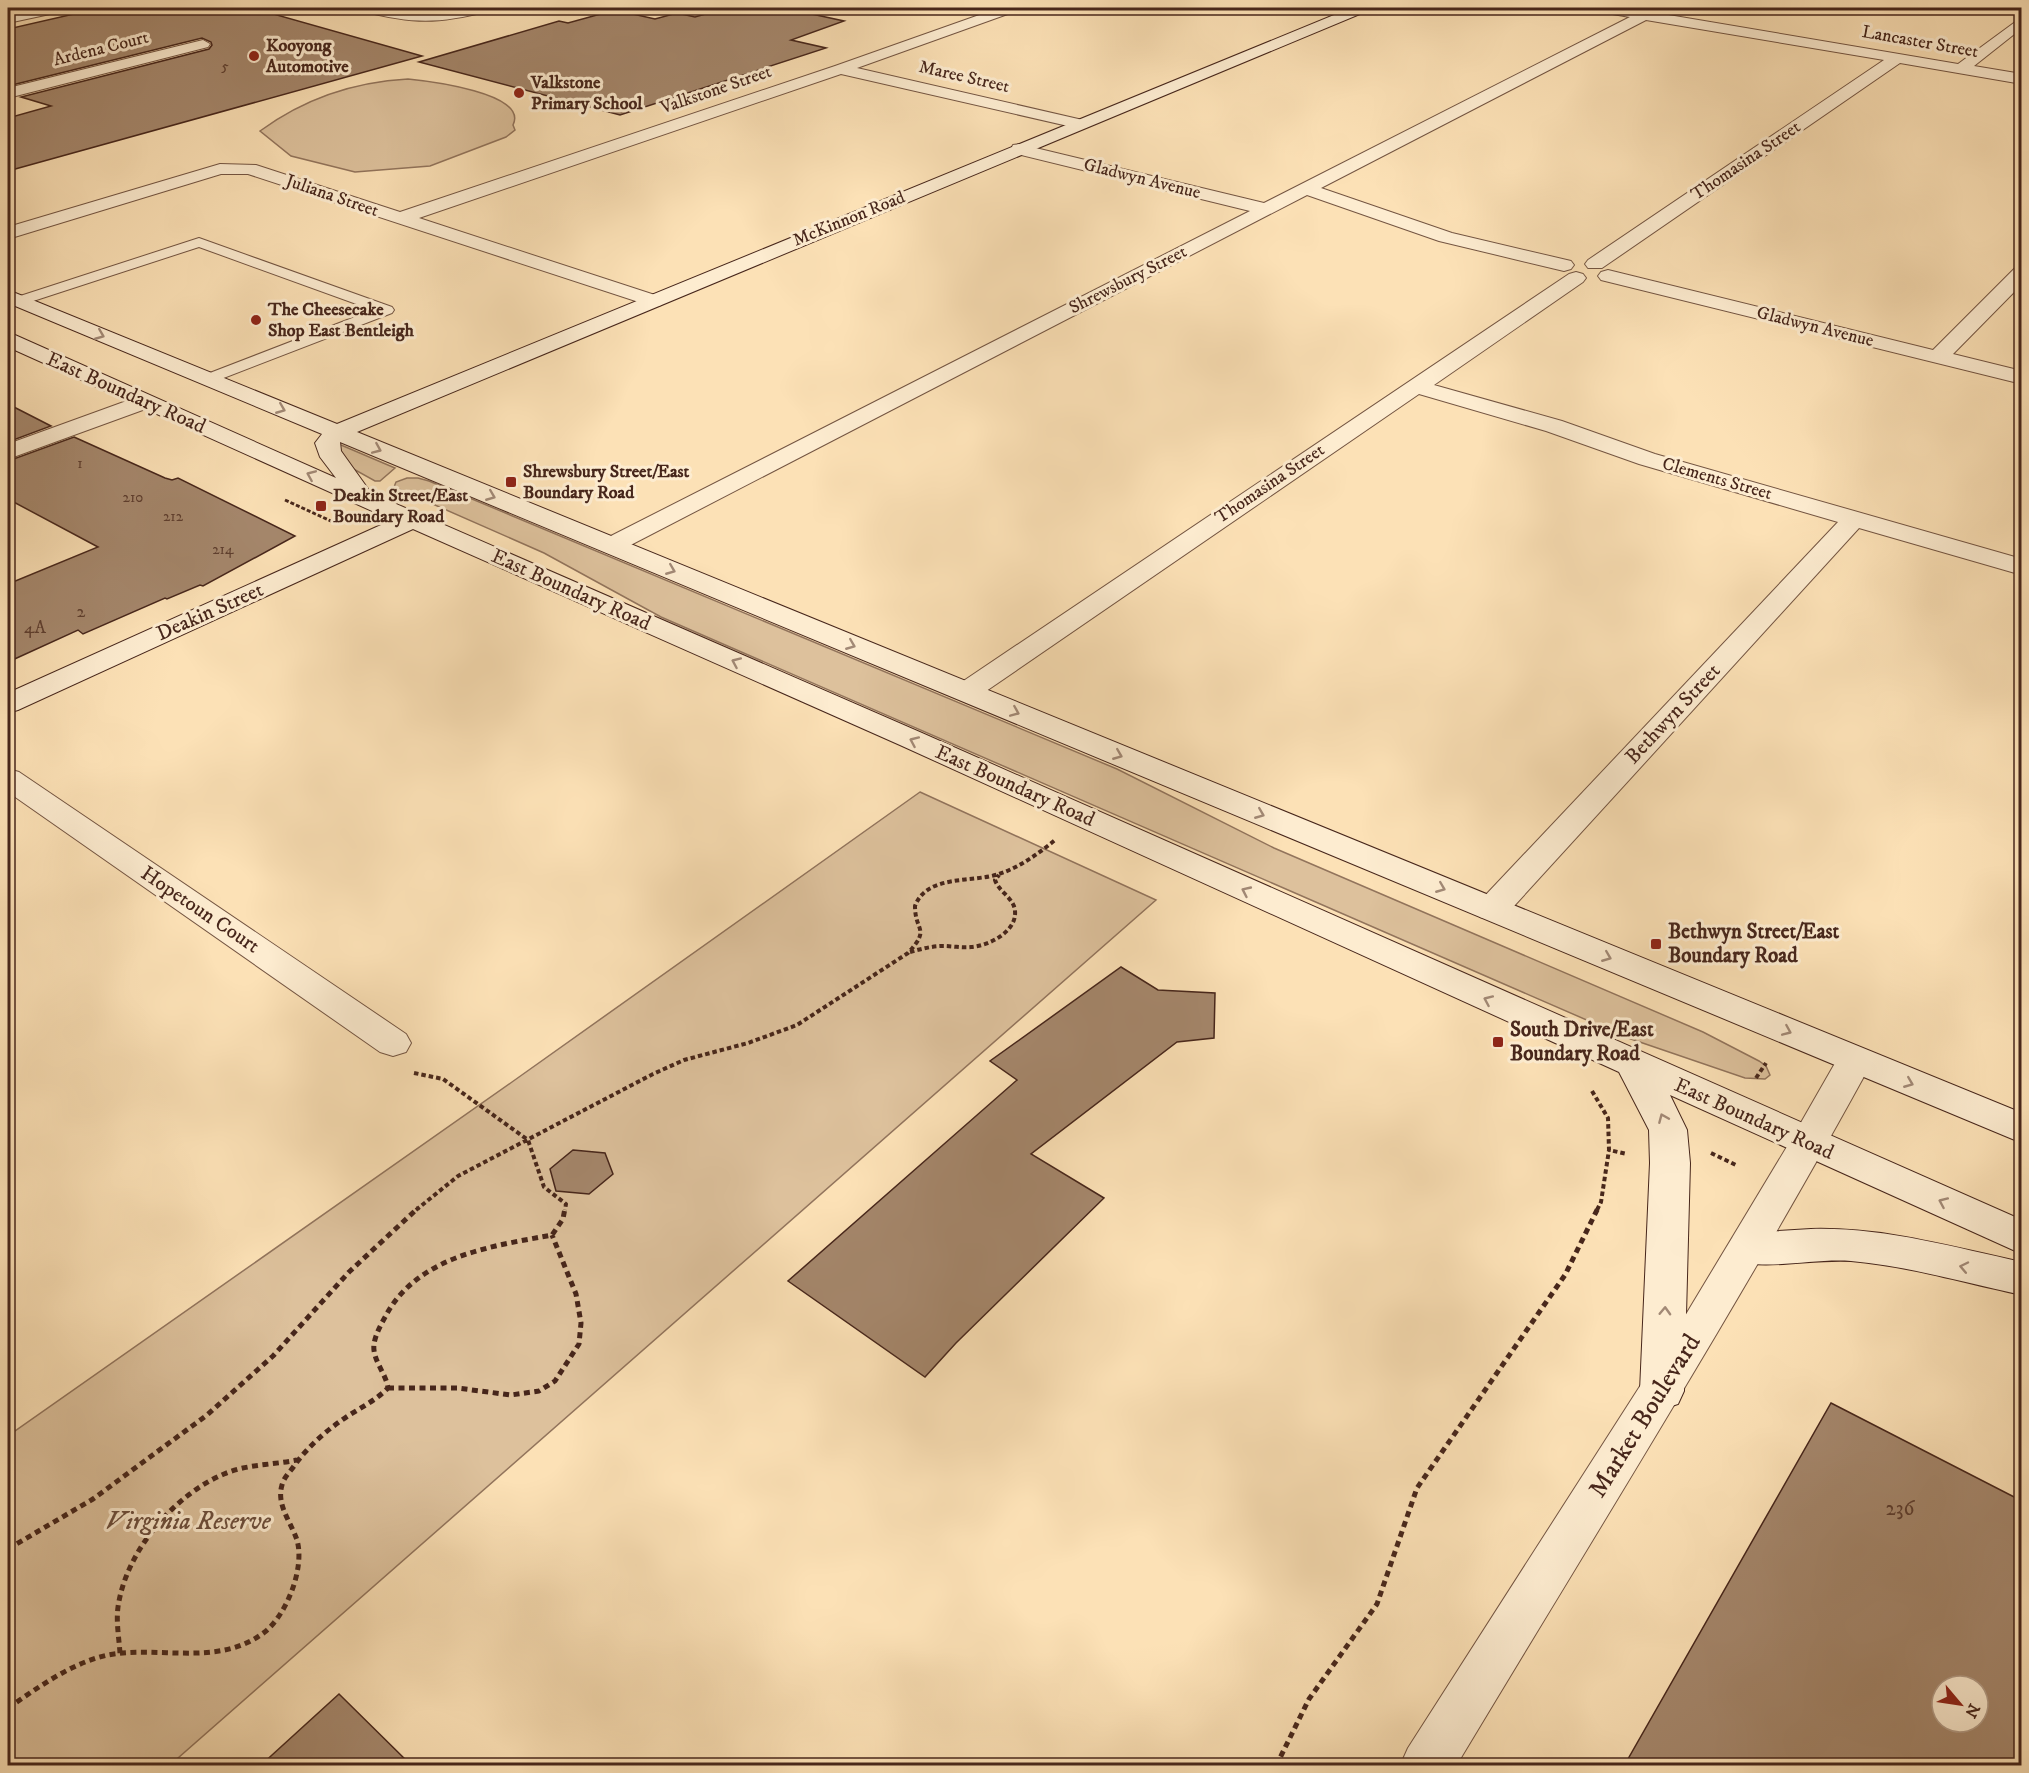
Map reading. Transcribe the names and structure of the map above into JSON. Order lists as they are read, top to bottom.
{
  "streets": {
    "street": [
      "Lancaster Street",
      "Ardena Court",
      "Maree Street",
      "Valkstone Street",
      "Thomasina Street",
      "Gladwyn Avenue",
      "Juliana Street",
      "McKinnon Road",
      "Shrewsbury Street",
      "East Boundary Road",
      "Clements Street",
      "Deakin Street",
      "Bethwyn Street",
      "Hopetoun Court",
      "Market Boulevard"
    ]
  },
  "crossings": [
    ["Lancaster Street", "Thomasina Street"],
    ["Lancaster Street", "Shrewsbury Street"],
    ["Maree Street", "Valkstone Street"],
    ["Maree Street", "McKinnon Road"],
    ["Valkstone Street", "Juliana Street"],
    ["Thomasina Street", "Gladwyn Avenue"],
    ["Thomasina Street", "East Boundary Road"],
    ["Thomasina Street", "Clements Street"],
    ["Gladwyn Avenue", "McKinnon Road"],
    ["Gladwyn Avenue", "Shrewsbury Street"],
    ["Juliana Street", "McKinnon Road"],
    ["McKinnon Road", "East Boundary Road"],
    ["Shrewsbury Street", "East Boundary Road"],
    ["East Boundary Road", "Deakin Street"],
    ["East Boundary Road", "Bethwyn Street"],
    ["East Boundary Road", "Market Boulevard"],
    ["Clements Street", "Bethwyn Street"]
  ],
  "parks": ["Virginia Reserve"],
  "places": {
    "other": ["Kooyong Automotive", "Valkstone Primary School", "The Cheesecake Shop East Bentleigh"],
    "transit": [
      "Shrewsbury Street/East Boundary Road",
      "Deakin Street/East Boundary Road",
      "Bethwyn Street/East Boundary Road",
      "South Drive/East Boundary Road"
    ]
  },
  "house_numbers": [
    "5",
    "1",
    "210",
    "212",
    "214",
    "2",
    "4A",
    "236"
  ],
  "north": "bottom right"
}
